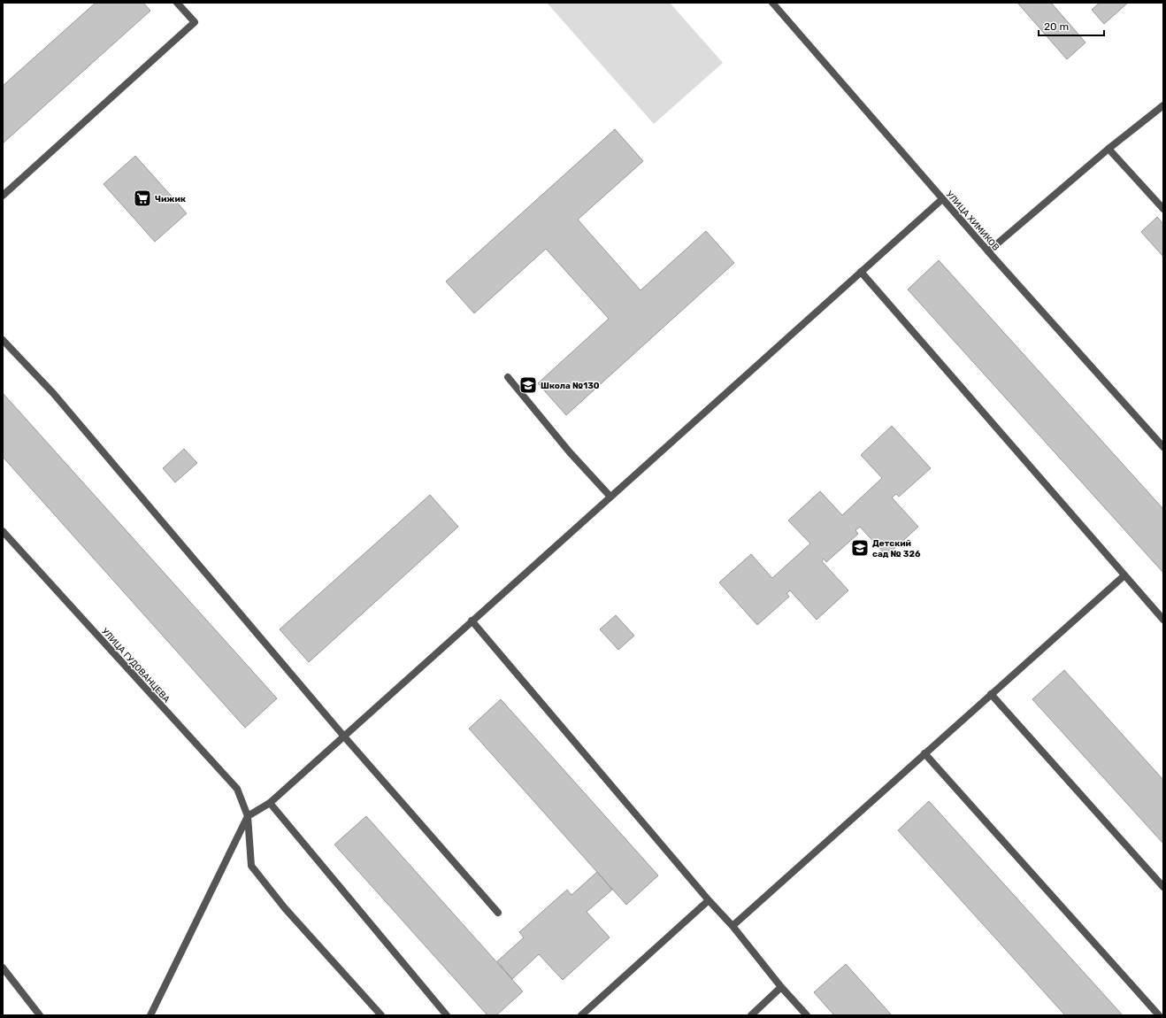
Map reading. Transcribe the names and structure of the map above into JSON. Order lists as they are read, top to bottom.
{
  "streets": {
    "street": ["УЛИЦА ХИМИКОВ", "УЛИЦА ГУДОВАНЦЕВА"]
  },
  "places": {
    "supermarket": ["Чижик"],
    "school or university": ["Школа №130", "Детский сад № 326"]
  },
  "scale_bar": "20 m"
}
